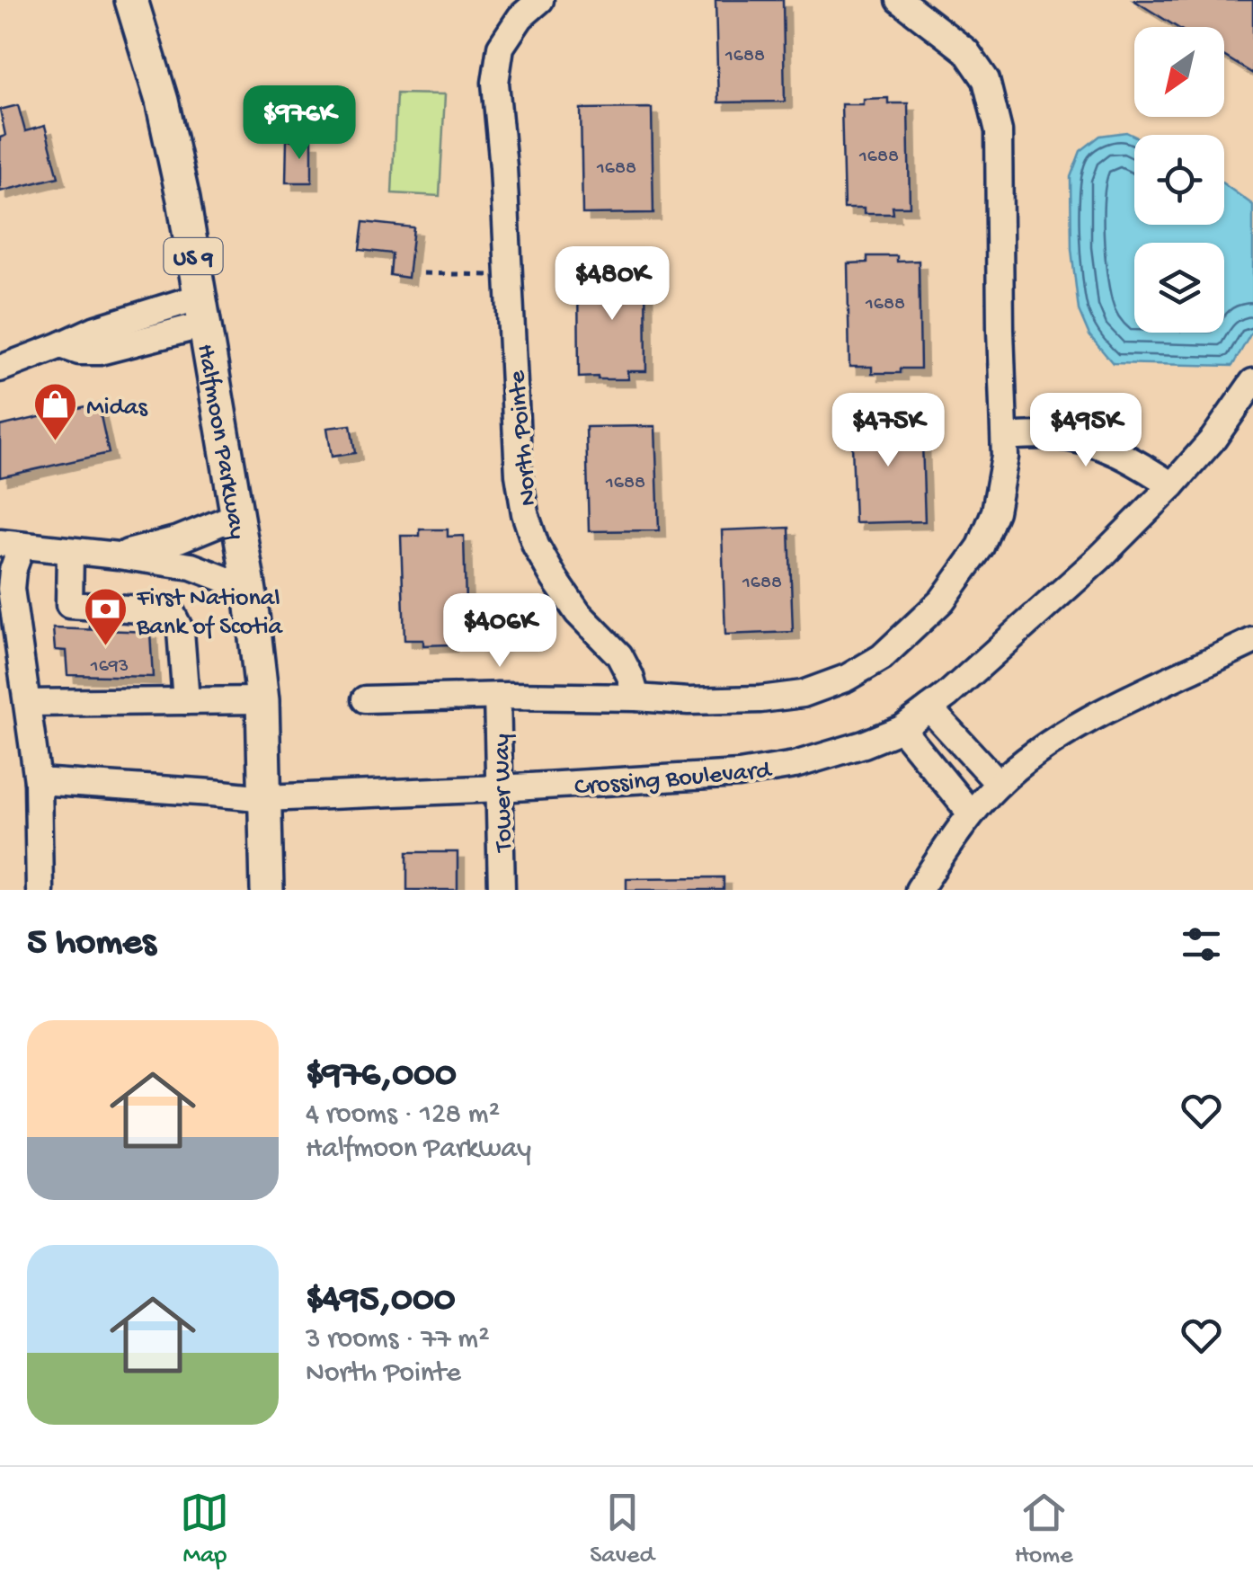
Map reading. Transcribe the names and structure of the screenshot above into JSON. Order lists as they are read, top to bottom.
{
  "streets": {
    "main road": ["US 9", "Halfmoon Parkway"],
    "street": ["North Pointe", "Crossing Boulevard", "Tower Way"]
  },
  "crossings": [
    ["Halfmoon Parkway", "Crossing Boulevard"],
    ["Crossing Boulevard", "Tower Way"]
  ],
  "places": {
    "shop": ["Midas"],
    "bank": ["First National Bank of Scotia"]
  },
  "house_numbers": [
    "1688",
    "1688",
    "1688",
    "1688",
    "1688",
    "1688",
    "1693"
  ],
  "north": "bottom left",
  "page": {
    "price": [
      "$976K",
      "$480K",
      "$475K",
      "$495K",
      "$406K"
    ],
    "heading": "5 homes",
    "list": [
      {
        "name": "$976,000",
        "note": "4 rooms · 128 m² · Halfmoon Parkway"
      },
      {
        "name": "$495,000",
        "note": "3 rooms · 77 m² · North Pointe"
      }
    ],
    "tabs": ["Map", "Saved", "Home"]
  }
}
